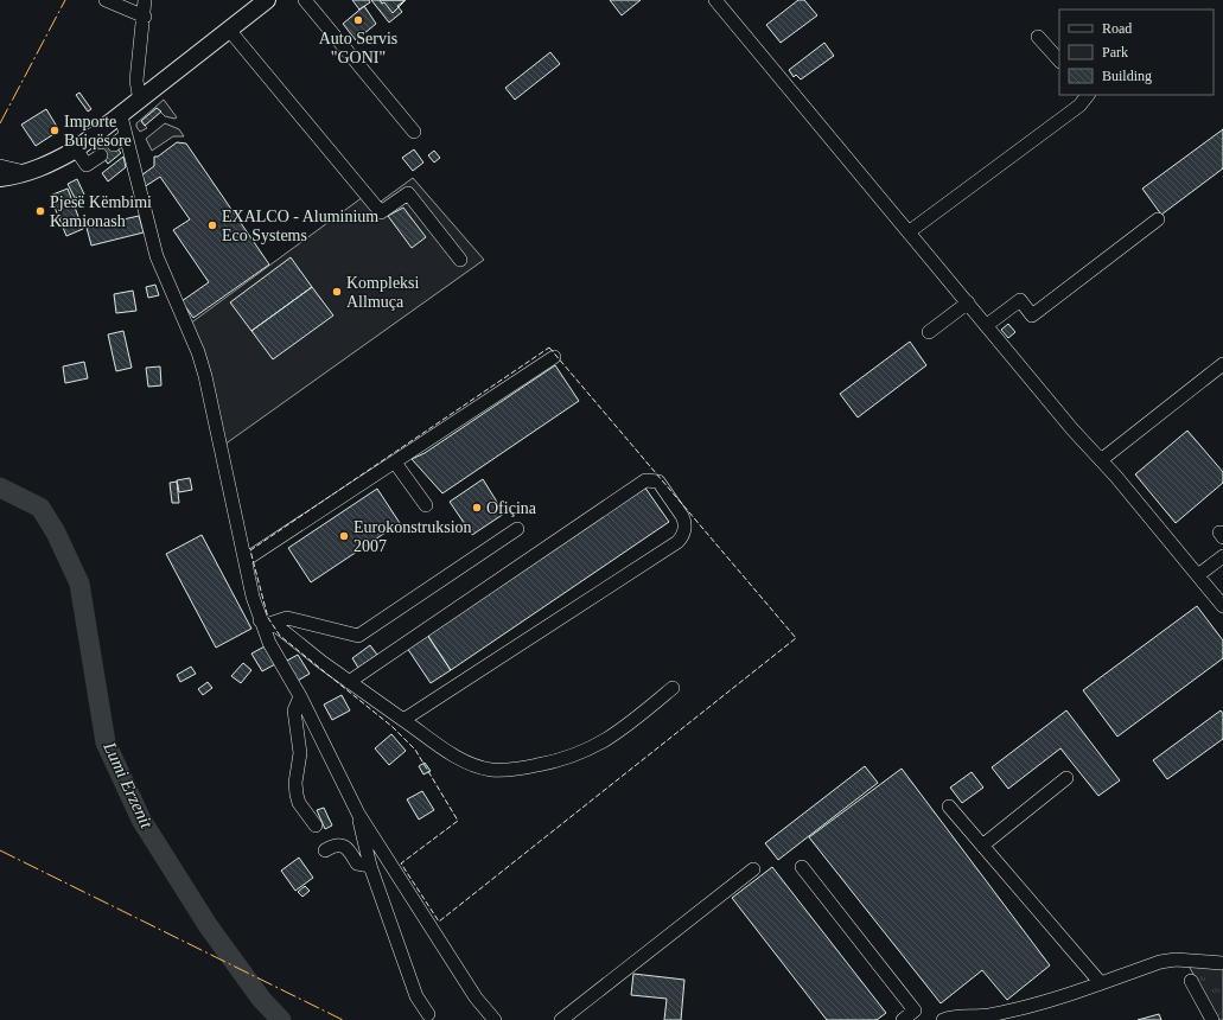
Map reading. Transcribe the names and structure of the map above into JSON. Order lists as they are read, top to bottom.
{
  "water": ["Lumi Erzenit"],
  "places": [
    "Auto Servis \"GONI\"",
    "Importe Bujqësore",
    "Pjesë Këmbimi Kamionash",
    "EXALCO - Aluminium Eco Systems",
    "Kompleksi Allmuça",
    "Ofiçina",
    "Eurokonstruksion 2007"
  ],
  "legend": ["Road", "Park", "Building"]
}
